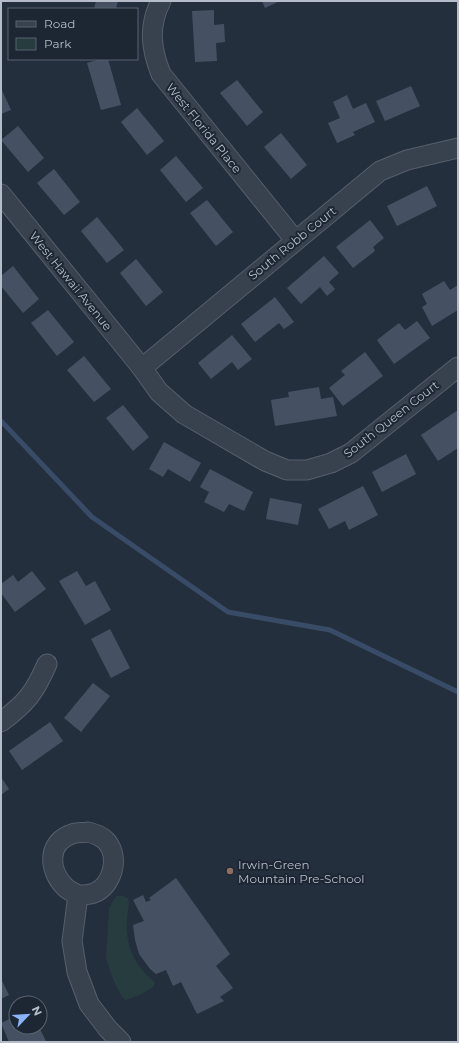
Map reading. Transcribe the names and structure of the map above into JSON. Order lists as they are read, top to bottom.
{
  "streets": {
    "street": [
      "West Florida Place",
      "South Robb Court",
      "West Hawaii Avenue",
      "South Queen Court"
    ]
  },
  "crossings": [
    ["West Florida Place", "South Robb Court"],
    ["South Robb Court", "West Hawaii Avenue"],
    ["South Robb Court", "South Queen Court"],
    ["West Hawaii Avenue", "South Queen Court"]
  ],
  "places": ["Irwin-Green Mountain Pre-School"],
  "legend": ["Road", "Park"],
  "north": "top right"
}
